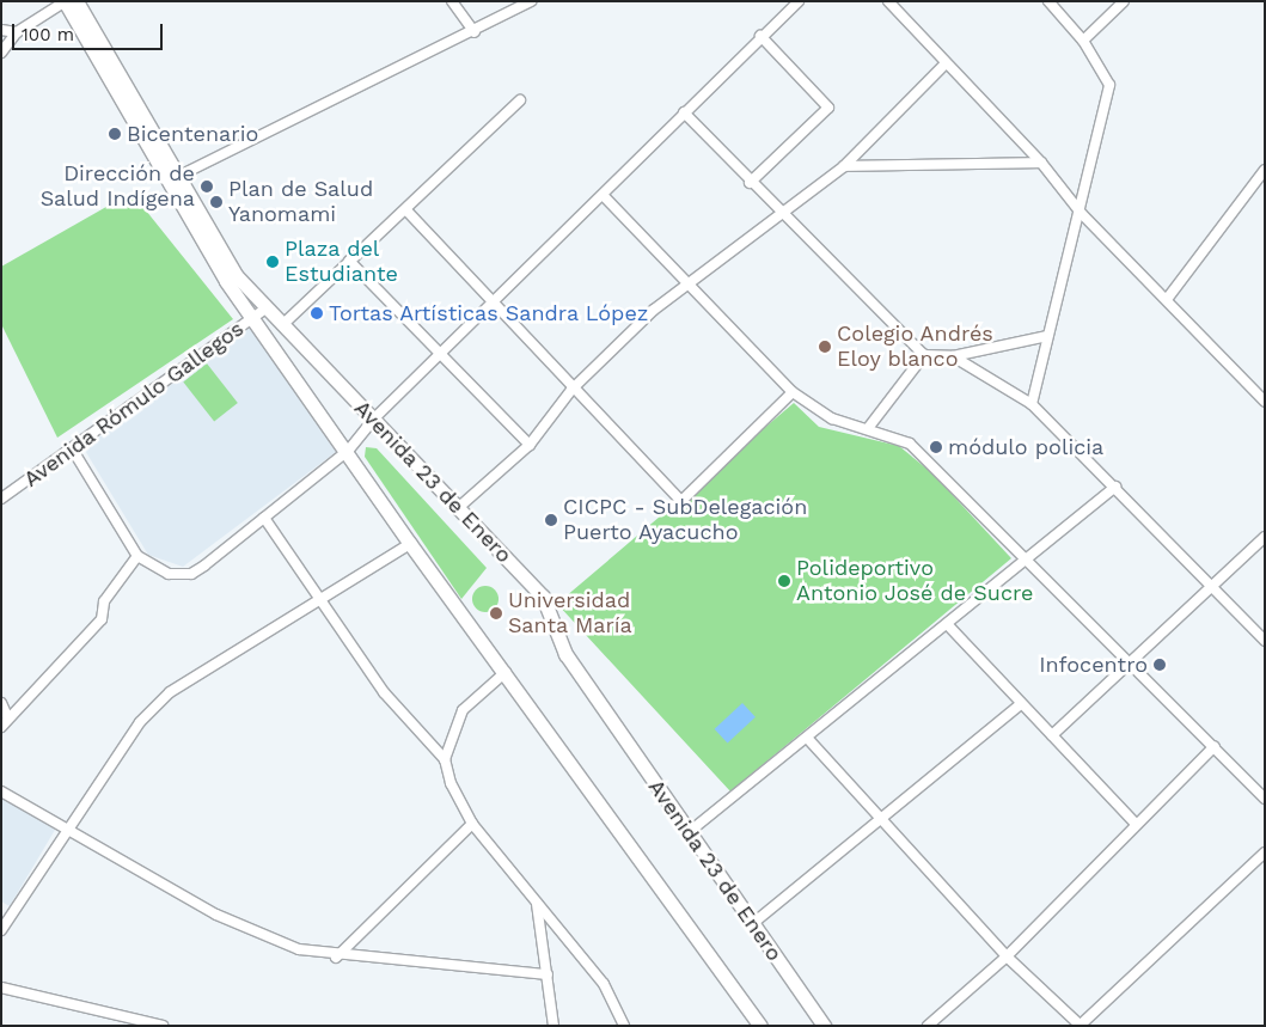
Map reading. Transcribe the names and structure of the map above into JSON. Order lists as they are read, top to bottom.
{
  "streets": {
    "main road": ["Avenida 23 de Enero"],
    "street": ["Avenida Rómulo Gallegos"]
  },
  "crossings": [
    ["Avenida Rómulo Gallegos", "Avenida 23 de Enero"]
  ],
  "places": [
    "Bicentenario",
    "Dirección de Salud Indígena",
    "Plan de Salud Yanomami",
    "Plaza del Estudiante",
    "Tortas Artísticas Sandra López",
    "Colegio Andrés Eloy blanco",
    "módulo policia",
    "CICPC - SubDelegación Puerto Ayacucho",
    "Polideportivo Antonio José de Sucre",
    "Universidad Santa María",
    "Infocentro"
  ],
  "scale_bar": "100 m"
}
